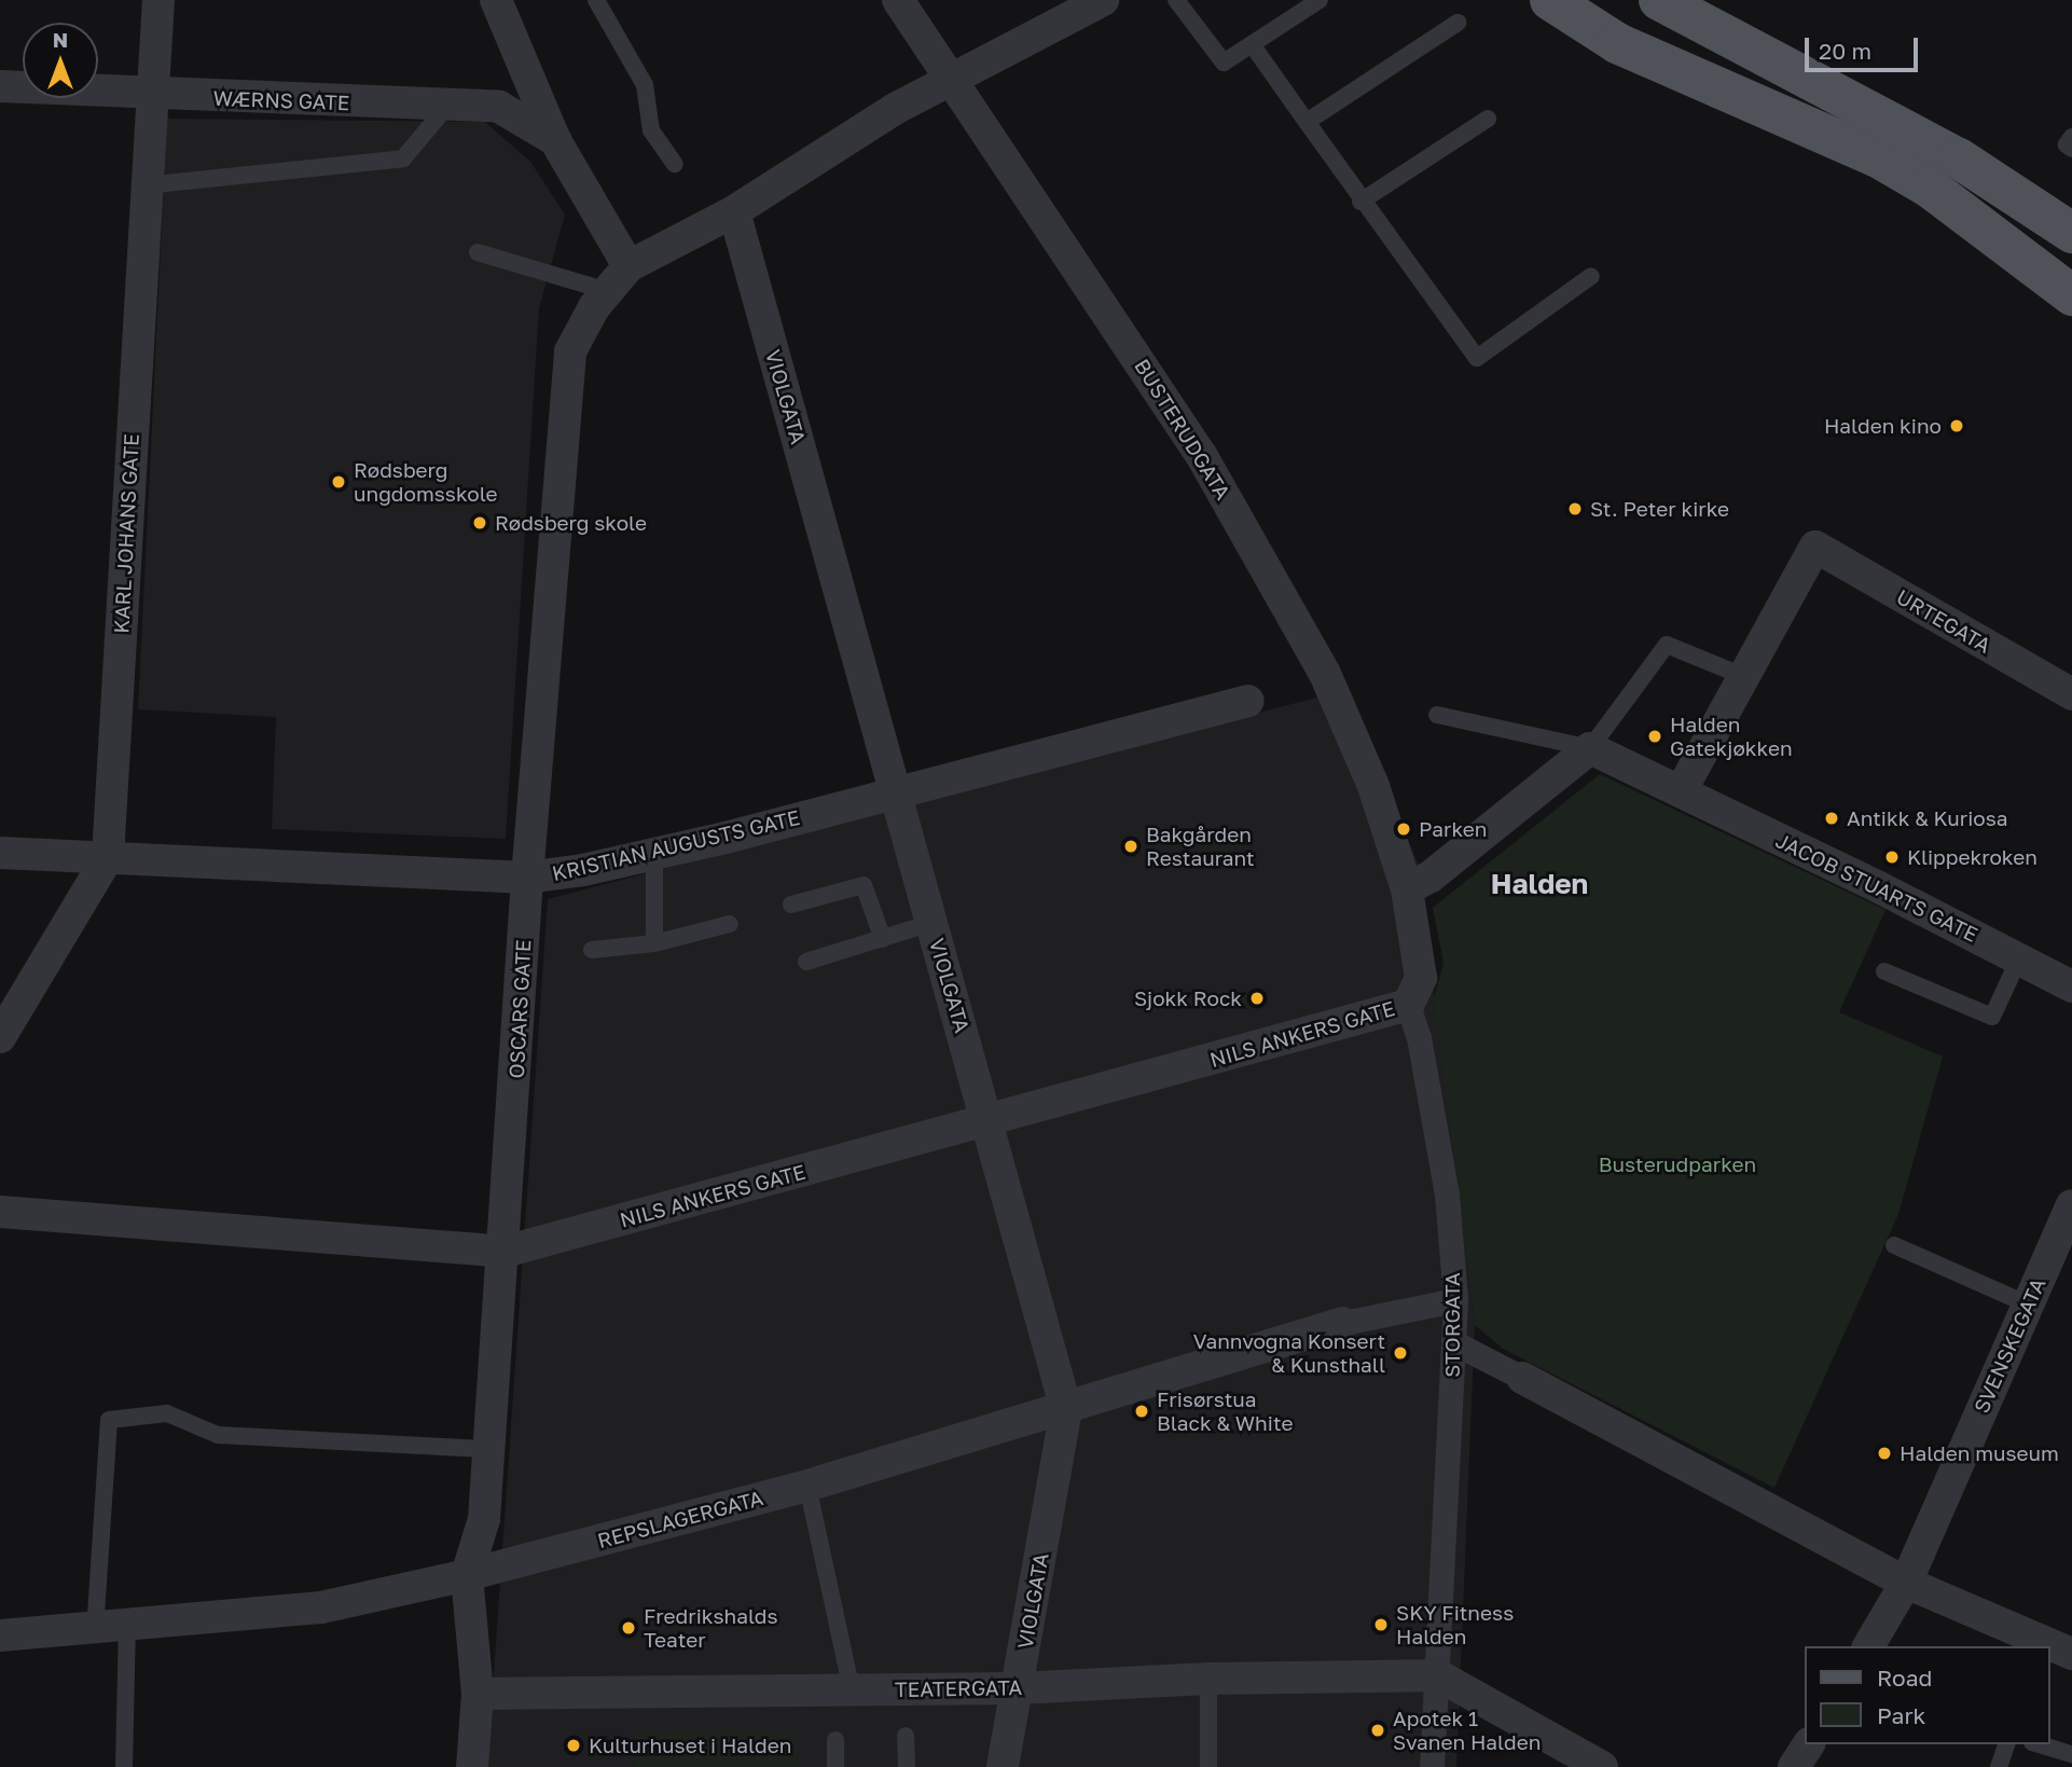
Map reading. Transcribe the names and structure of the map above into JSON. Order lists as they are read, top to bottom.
{
  "streets": {
    "street": [
      "WÆRNS GATE",
      "VIOLGATA",
      "BUSTERUDGATA",
      "KARL JOHANS GATE",
      "URTEGATA",
      "KRISTIAN AUGUSTS GATE",
      "JACOB STUARTS GATE",
      "OSCARS GATE",
      "NILS ANKERS GATE",
      "STORGATA",
      "SVENSKEGATA",
      "REPSLAGERGATA",
      "TEATERGATA"
    ]
  },
  "crossings": [
    ["WÆRNS GATE", "KARL JOHANS GATE"],
    ["VIOLGATA", "KRISTIAN AUGUSTS GATE"],
    ["VIOLGATA", "NILS ANKERS GATE"],
    ["VIOLGATA", "REPSLAGERGATA"],
    ["VIOLGATA", "TEATERGATA"],
    ["KARL JOHANS GATE", "KRISTIAN AUGUSTS GATE"],
    ["KRISTIAN AUGUSTS GATE", "OSCARS GATE"],
    ["OSCARS GATE", "NILS ANKERS GATE"],
    ["OSCARS GATE", "REPSLAGERGATA"],
    ["OSCARS GATE", "TEATERGATA"],
    ["NILS ANKERS GATE", "STORGATA"],
    ["STORGATA", "TEATERGATA"]
  ],
  "districts": ["Halden"],
  "parks": ["Busterudparken"],
  "places": [
    "Halden kino",
    "Rødsberg ungdomsskole",
    "St. Peter kirke",
    "Rødsberg skole",
    "Halden Gatekjøkken",
    "Antikk & Kuriosa",
    "Parken",
    "Bakgården Restaurant",
    "Klippekroken",
    "Sjokk Rock",
    "Vannvogna Konsert & Kunsthall",
    "Frisørstua Black & White",
    "Halden museum",
    "SKY Fitness Halden",
    "Fredrikshalds Teater",
    "Apotek 1 Svanen Halden",
    "Kulturhuset i Halden"
  ],
  "legend": ["Road", "Park"],
  "scale_bar": "20 m",
  "north": "top"
}
